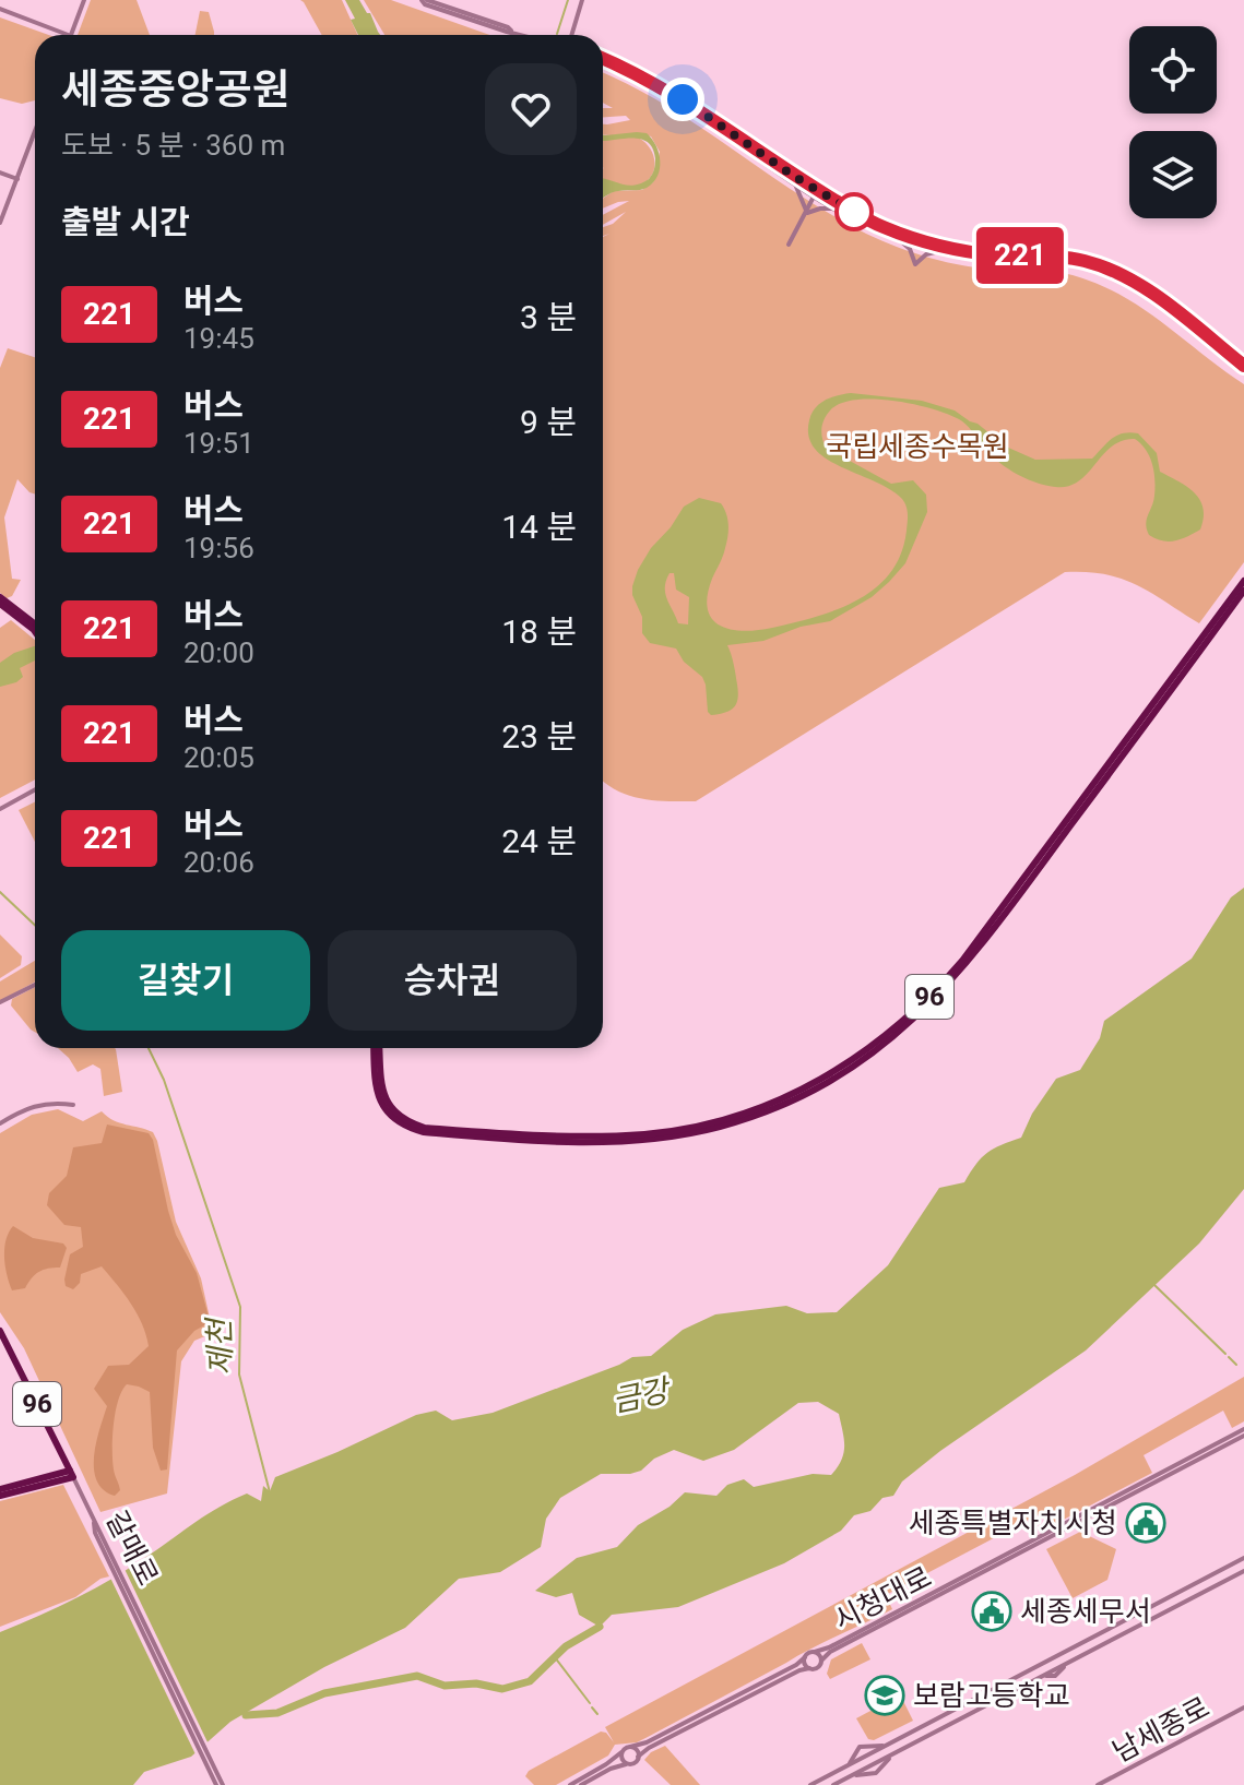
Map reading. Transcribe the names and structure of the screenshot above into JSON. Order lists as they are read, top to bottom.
{
  "streets": {
    "main road": ["96", "갈매로"],
    "street": ["시청대로", "남세종로"]
  },
  "water": ["제천", "금강"],
  "parks": ["국립세종수목원"],
  "places": {
    "public building": ["세종특별자치시청", "세종세무서"],
    "school or university": ["보람고등학교"]
  },
  "lines": ["bus line 221"],
  "page": {
    "on_map": "221",
    "heading": [
      ["세종중앙공원", "도보 · 5 분 · 360 m"],
      "출발 시간"
    ],
    "list": [
      {
        "mark": "221",
        "name": "버스",
        "note": "19:45",
        "value": "3 분"
      },
      {
        "mark": "221",
        "name": "버스",
        "note": "19:51",
        "value": "9 분"
      },
      {
        "mark": "221",
        "name": "버스",
        "note": "19:56",
        "value": "14 분"
      },
      {
        "mark": "221",
        "name": "버스",
        "note": "20:00",
        "value": "18 분"
      },
      {
        "mark": "221",
        "name": "버스",
        "note": "20:05",
        "value": "23 분"
      },
      {
        "mark": "221",
        "name": "버스",
        "note": "20:06",
        "value": "24 분"
      }
    ],
    "buttons": ["길찾기", "승차권"]
  }
}
